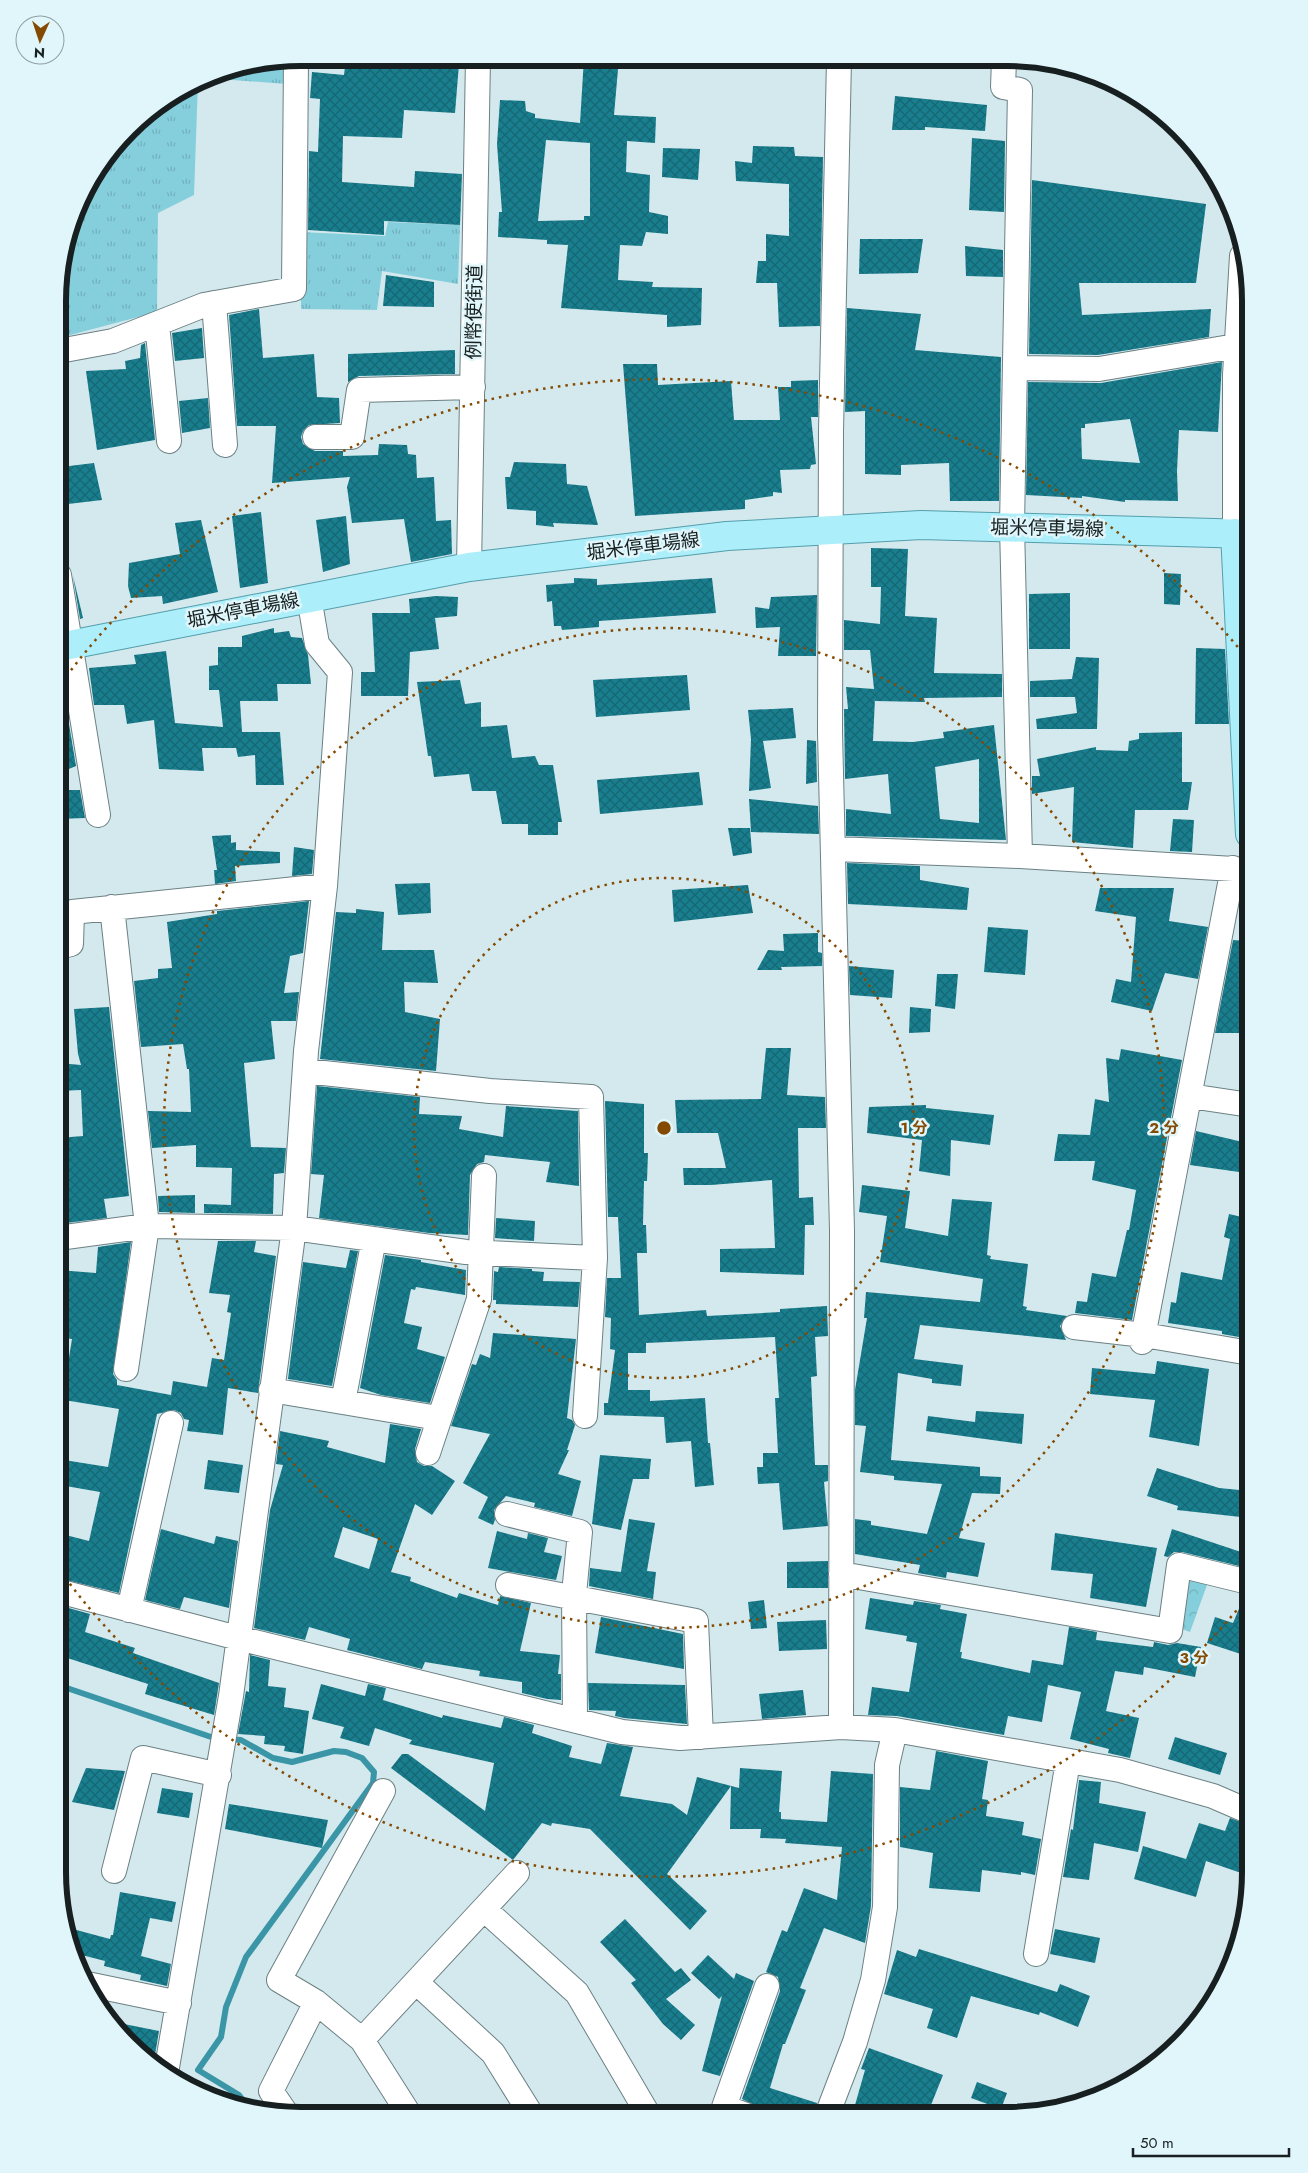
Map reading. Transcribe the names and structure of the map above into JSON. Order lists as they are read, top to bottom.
{
  "streets": {
    "main road": ["堀米停車場線"],
    "street": ["例幣使街道"]
  },
  "crossings": [
    ["例幣使街道", "堀米停車場線"]
  ],
  "scale_bar": "50 m",
  "north": "bottom",
  "rings": ["1 分", "2 分", "3 分"]
}
